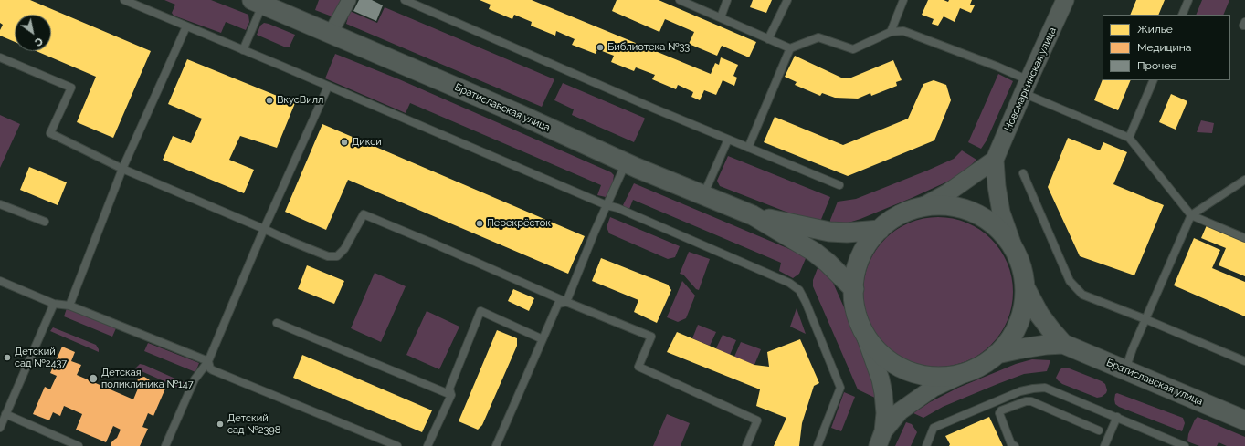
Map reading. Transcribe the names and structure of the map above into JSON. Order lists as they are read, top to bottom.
{
  "streets": {
    "main road": ["Братиславская улица"],
    "street": ["Новомарьинская улица"]
  },
  "crossings": [
    ["Новомарьинская улица", "Братиславская улица"]
  ],
  "places": [
    "Библиотека №33",
    "ВкусВилл",
    "Дикси",
    "Перекрёсток",
    "Детский сад №2437",
    "Детская поликлиника №147",
    "Детский сад №2398"
  ],
  "legend": ["Жильё", "Медицина", "Прочее"],
  "north": "bottom right"
}
